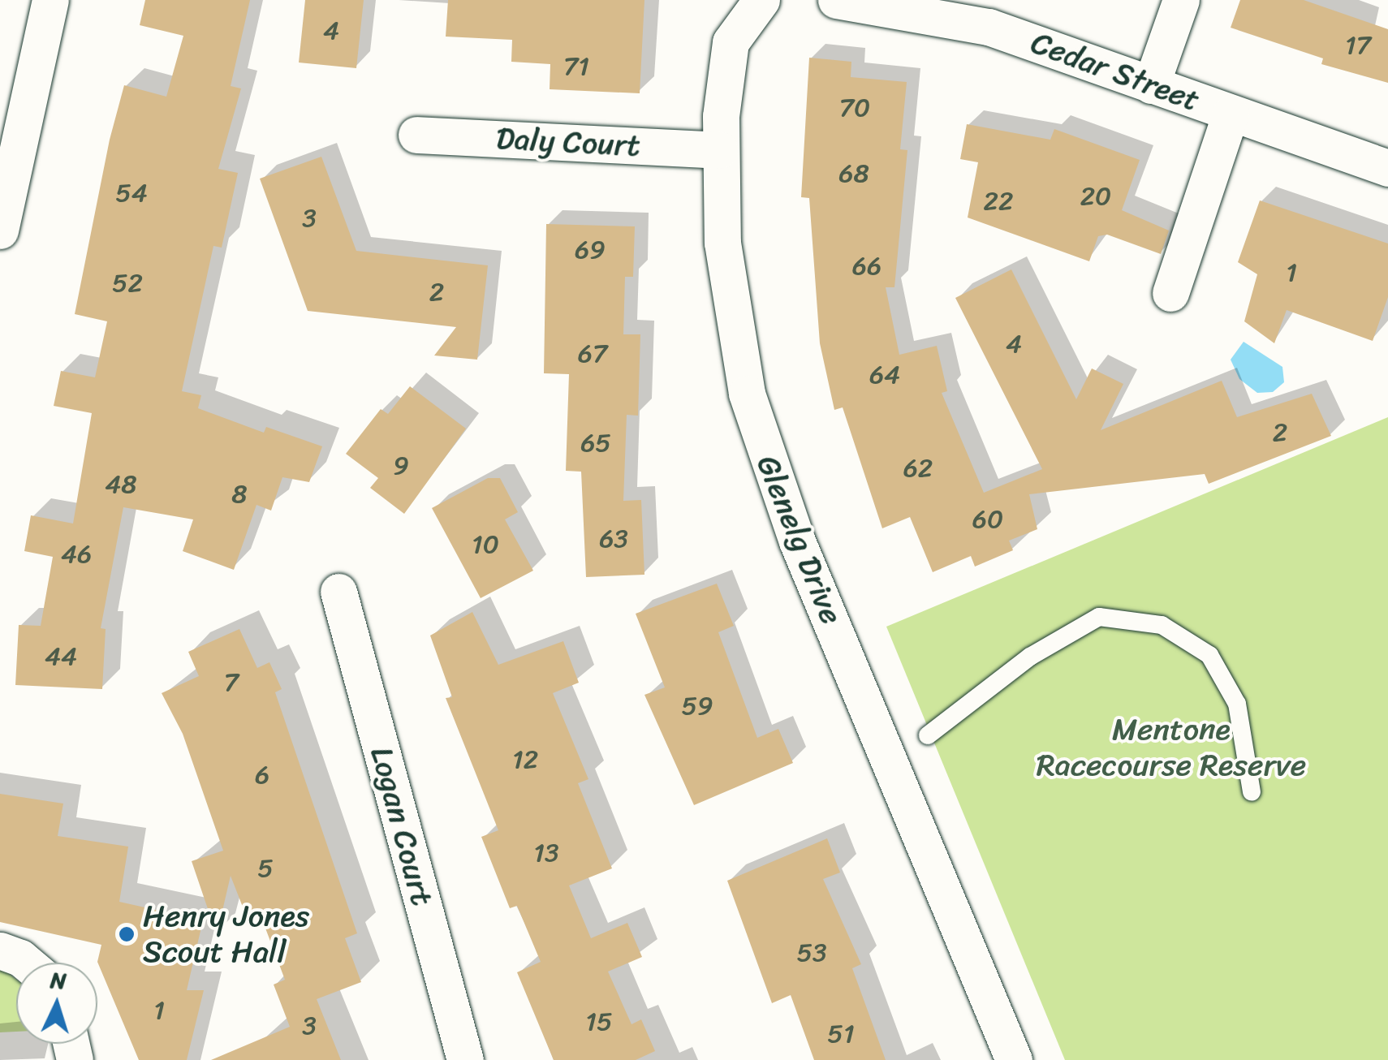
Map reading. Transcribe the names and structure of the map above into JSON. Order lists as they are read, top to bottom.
{
  "streets": {
    "street": [
      "Cedar Street",
      "Daly Court",
      "Glenelg Drive",
      "Logan Court"
    ]
  },
  "crossings": [
    ["Daly Court", "Glenelg Drive"]
  ],
  "parks": ["Mentone Racecourse Reserve"],
  "places": ["Henry Jones Scout Hall"],
  "house_numbers": [
    "4",
    "17",
    "71",
    "70",
    "68",
    "54",
    "20",
    "22",
    "3",
    "69",
    "66",
    "1",
    "52",
    "2",
    "4",
    "67",
    "64",
    "2",
    "65",
    "9",
    "62",
    "48",
    "8",
    "60",
    "63",
    "10",
    "46",
    "44",
    "7",
    "59",
    "12",
    "6",
    "13",
    "5",
    "53",
    "1",
    "15",
    "3",
    "51"
  ],
  "north": "top"
}
